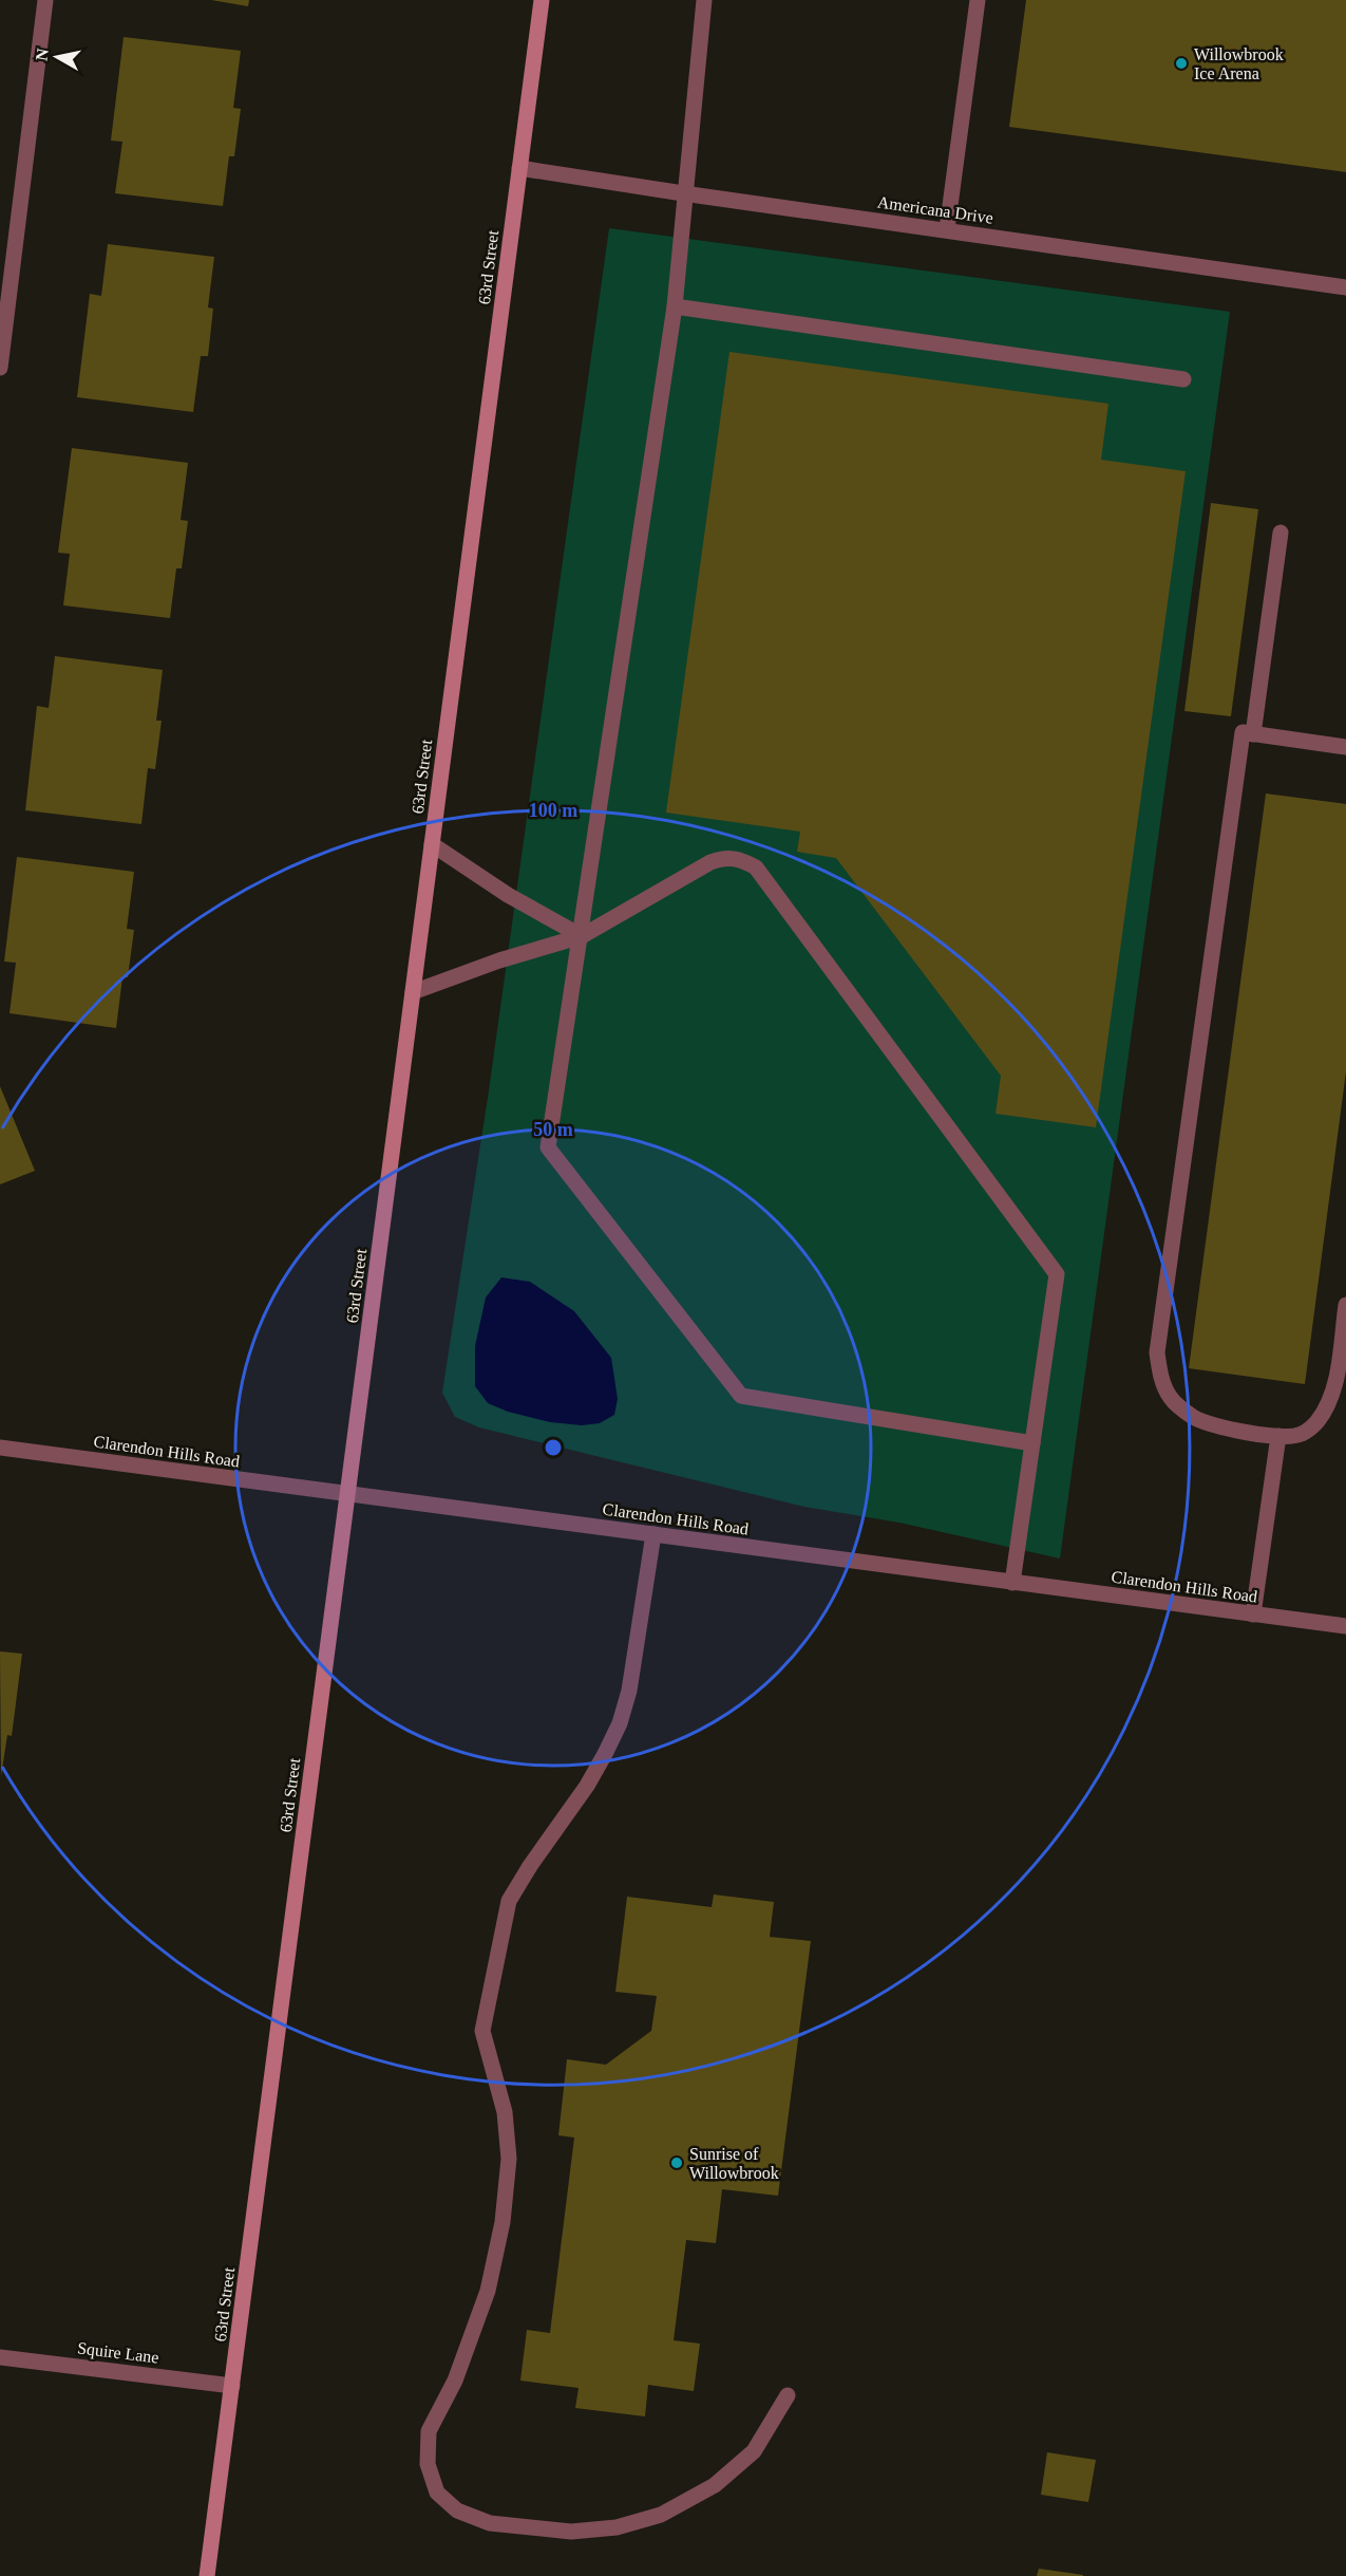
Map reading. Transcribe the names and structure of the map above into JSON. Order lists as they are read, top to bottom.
{
  "streets": {
    "main road": ["63rd Street"],
    "street": ["Americana Drive", "Clarendon Hills Road", "Squire Lane"]
  },
  "crossings": [
    ["Americana Drive", "63rd Street"],
    ["63rd Street", "Clarendon Hills Road"],
    ["63rd Street", "Squire Lane"]
  ],
  "places": ["Willowbrook Ice Arena", "Sunrise of Willowbrook"],
  "north": "left",
  "rings": ["100 m", "50 m"]
}
